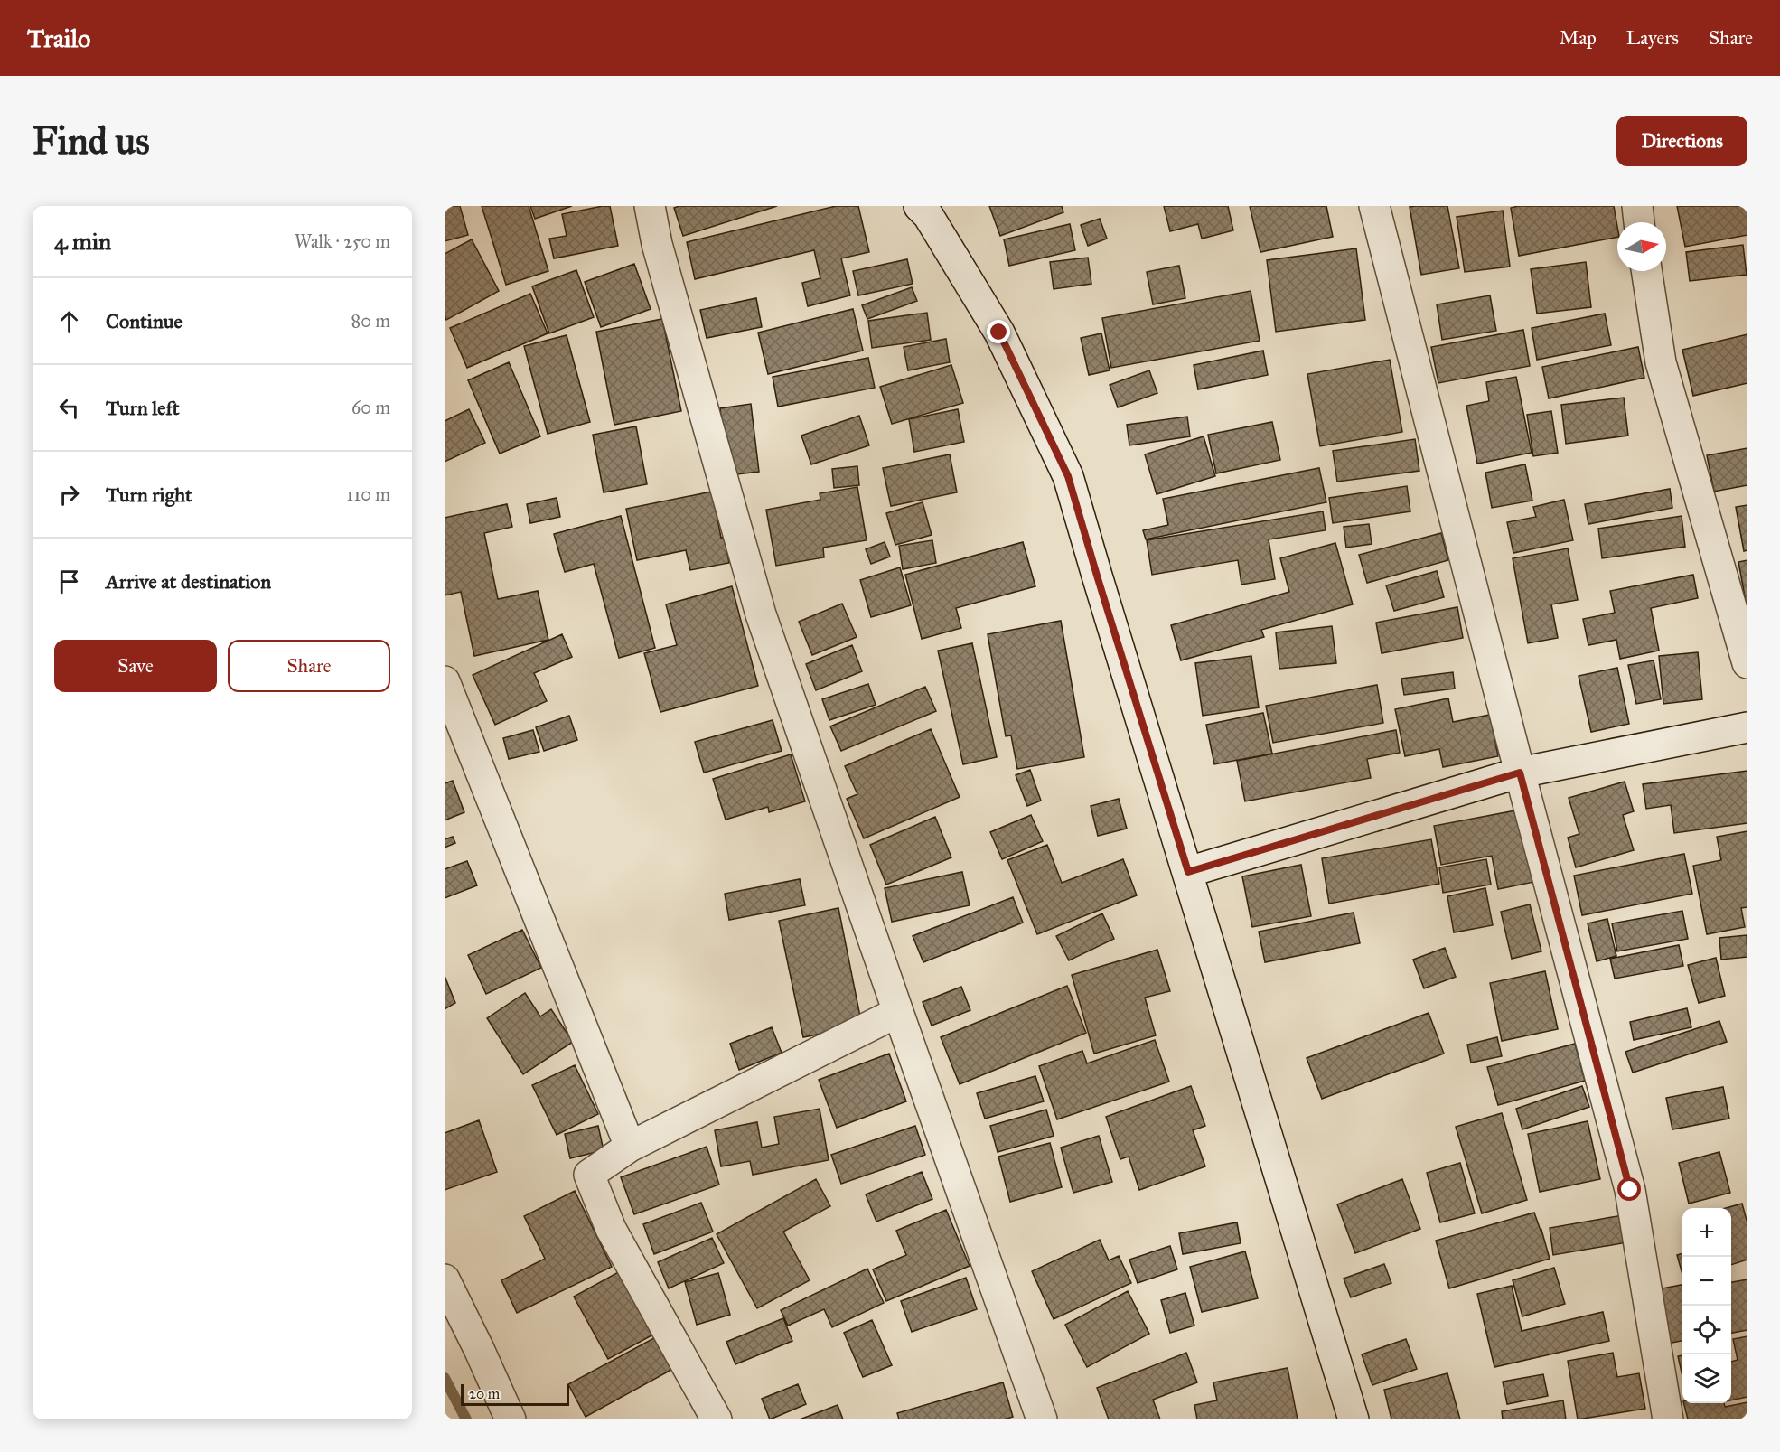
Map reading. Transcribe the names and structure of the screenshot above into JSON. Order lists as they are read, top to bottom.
{
  "scale_bar": "20 m",
  "north": "right",
  "page": {
    "header": "Trailo",
    "nav": ["Map", "Layers", "Share"],
    "buttons": [
      "Directions",
      ["Save", "Share"]
    ],
    "title": "Find us",
    "heading": ["4 min", "Walk · 250 m"],
    "list": [
      ["Continue", "80 m"],
      ["Turn left", "60 m"],
      ["Turn right", "110 m"],
      "Arrive at destination"
    ],
    "map_buttons": ["+", "−"],
    "scale": "20 m"
  }
}
